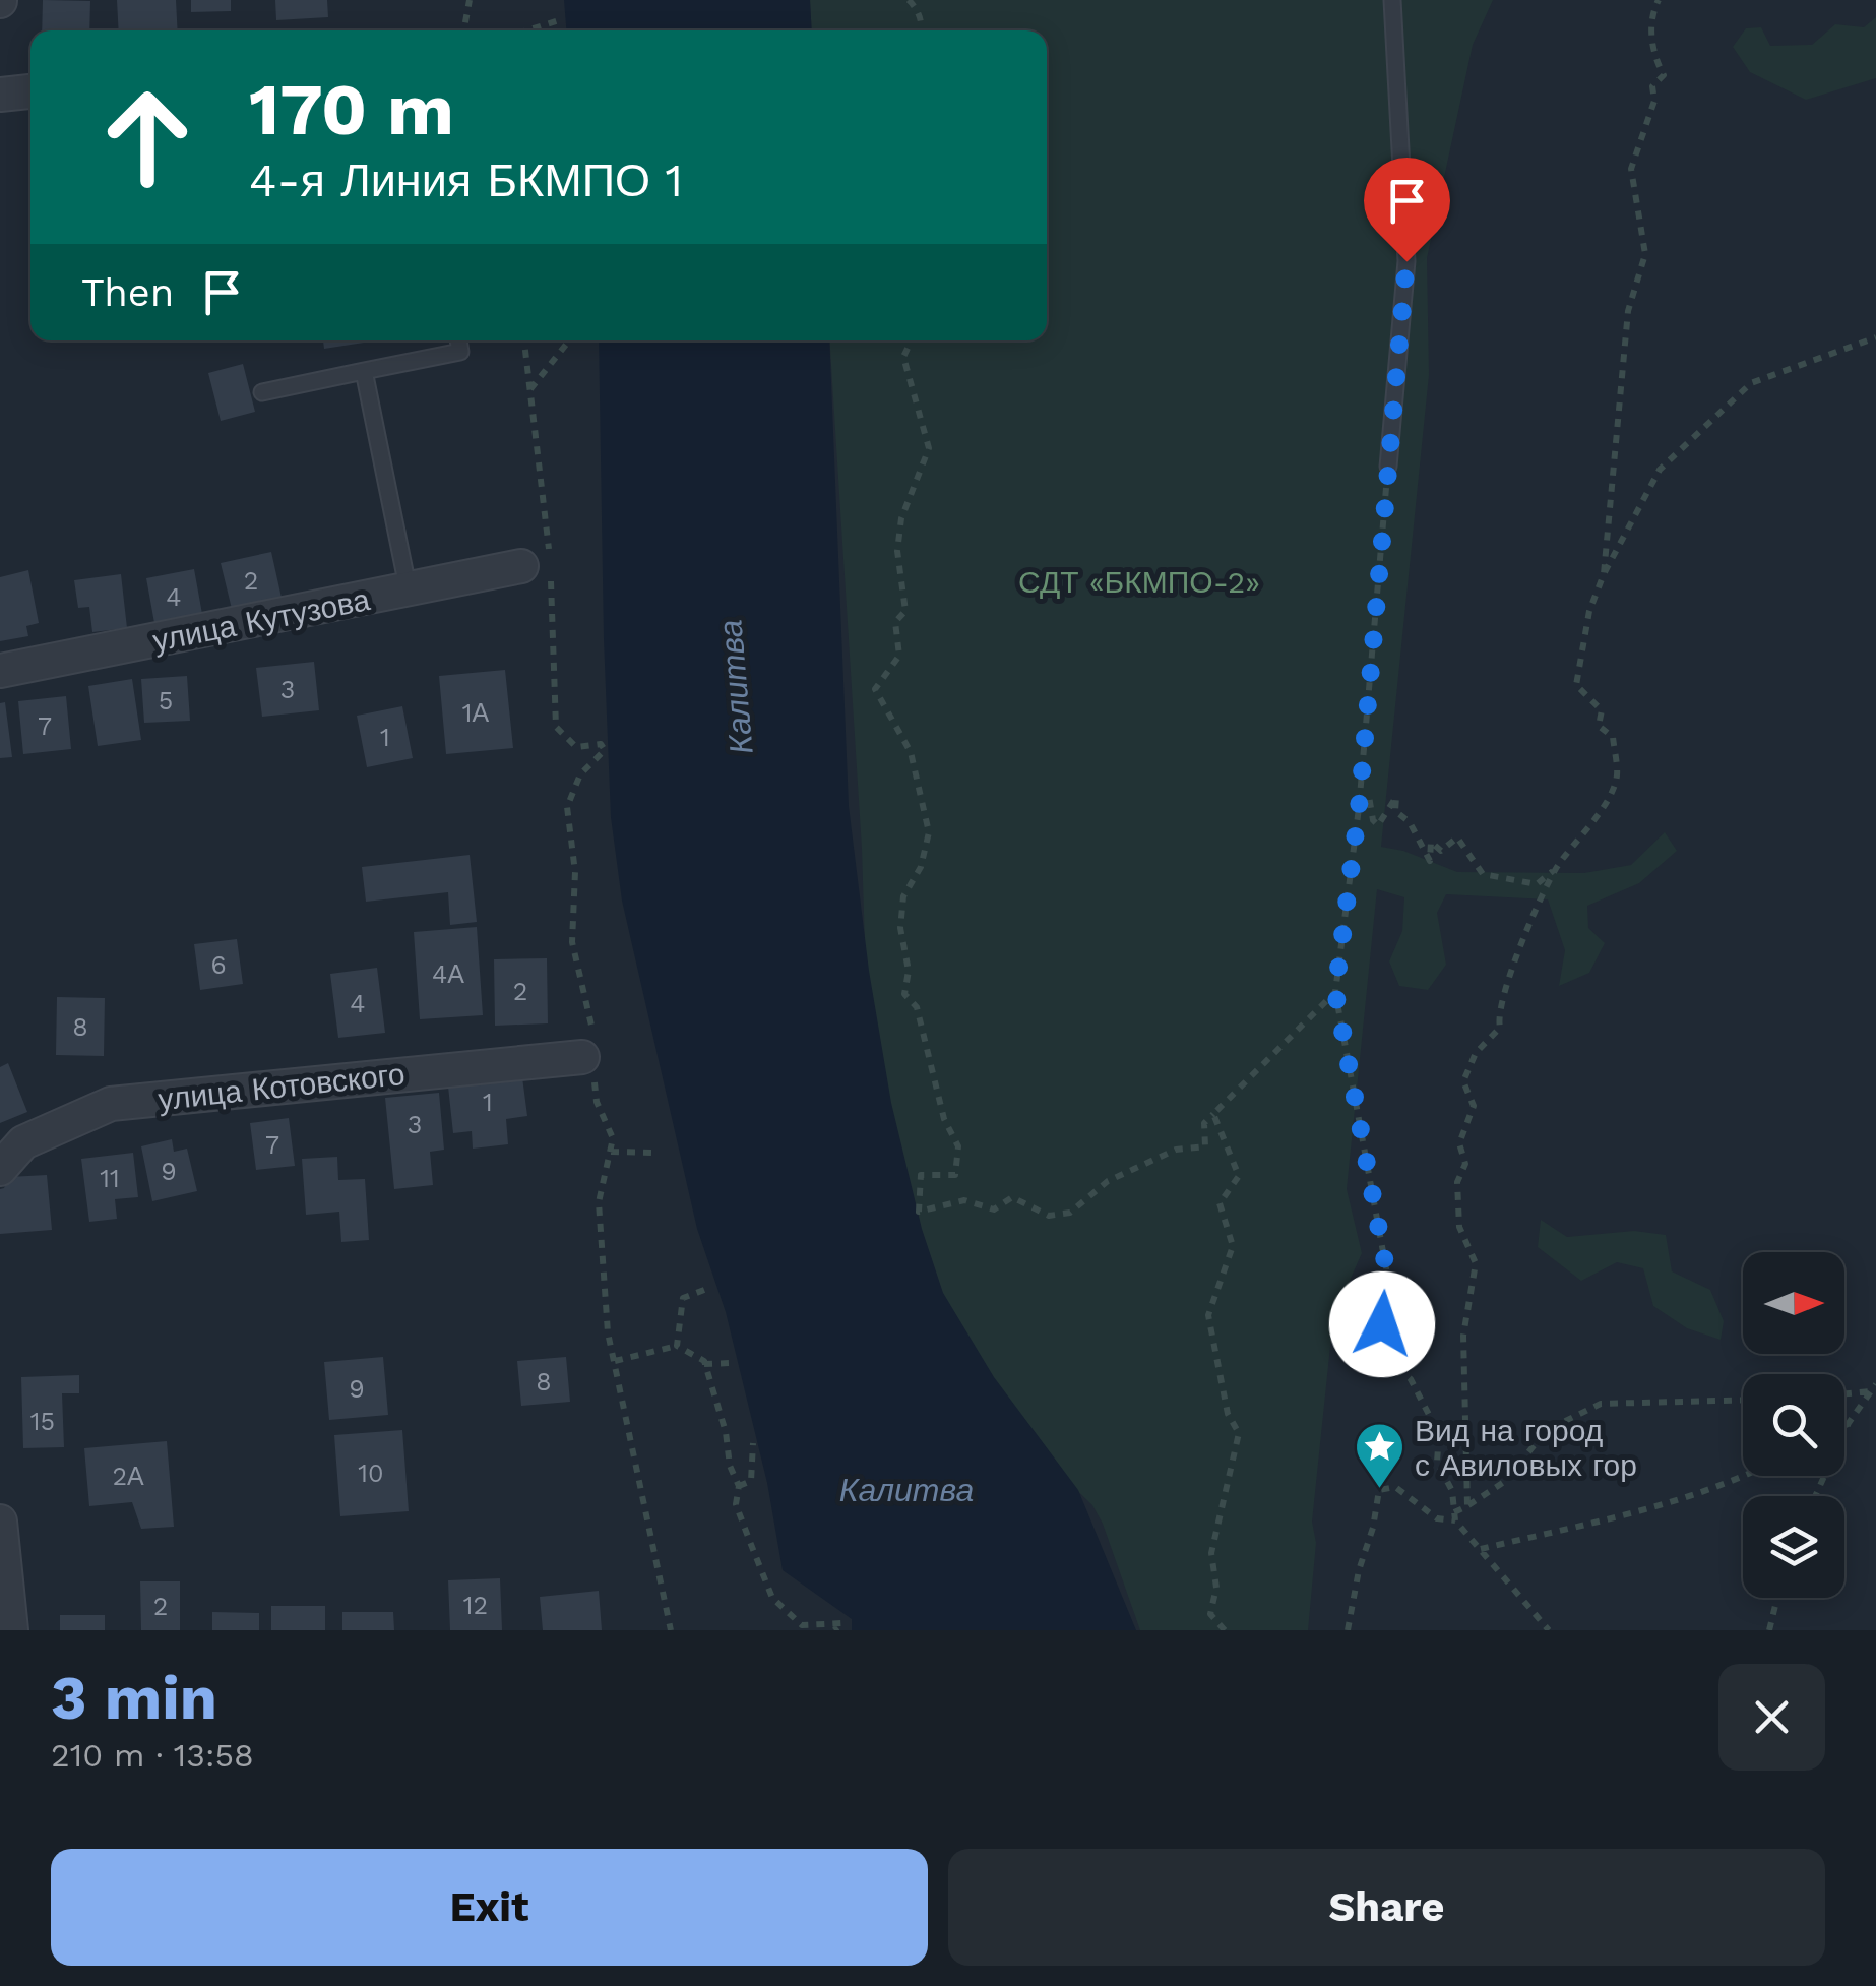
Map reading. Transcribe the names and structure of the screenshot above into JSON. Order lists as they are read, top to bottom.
{
  "streets": {
    "street": ["улица Кутузова", "улица Котовского"]
  },
  "water": ["Калитва"],
  "parks": ["СДТ «БКМПО-2»"],
  "places": {
    "place": ["Вид на город с Авиловых гор"]
  },
  "house_numbers": [
    "2",
    "4",
    "3",
    "5",
    "1А",
    "7",
    "1",
    "6",
    "4А",
    "2",
    "4",
    "8",
    "1",
    "3",
    "7",
    "9",
    "11",
    "8",
    "9",
    "15",
    "10",
    "2А",
    "12",
    "2"
  ],
  "north": "right",
  "page": {
    "turn": ["170 m", "4-я Линия БКМПО 1"],
    "then": "Then",
    "heading": ["3 min", "210 m · 13:58"],
    "buttons": ["Exit", "Share"]
  }
}
